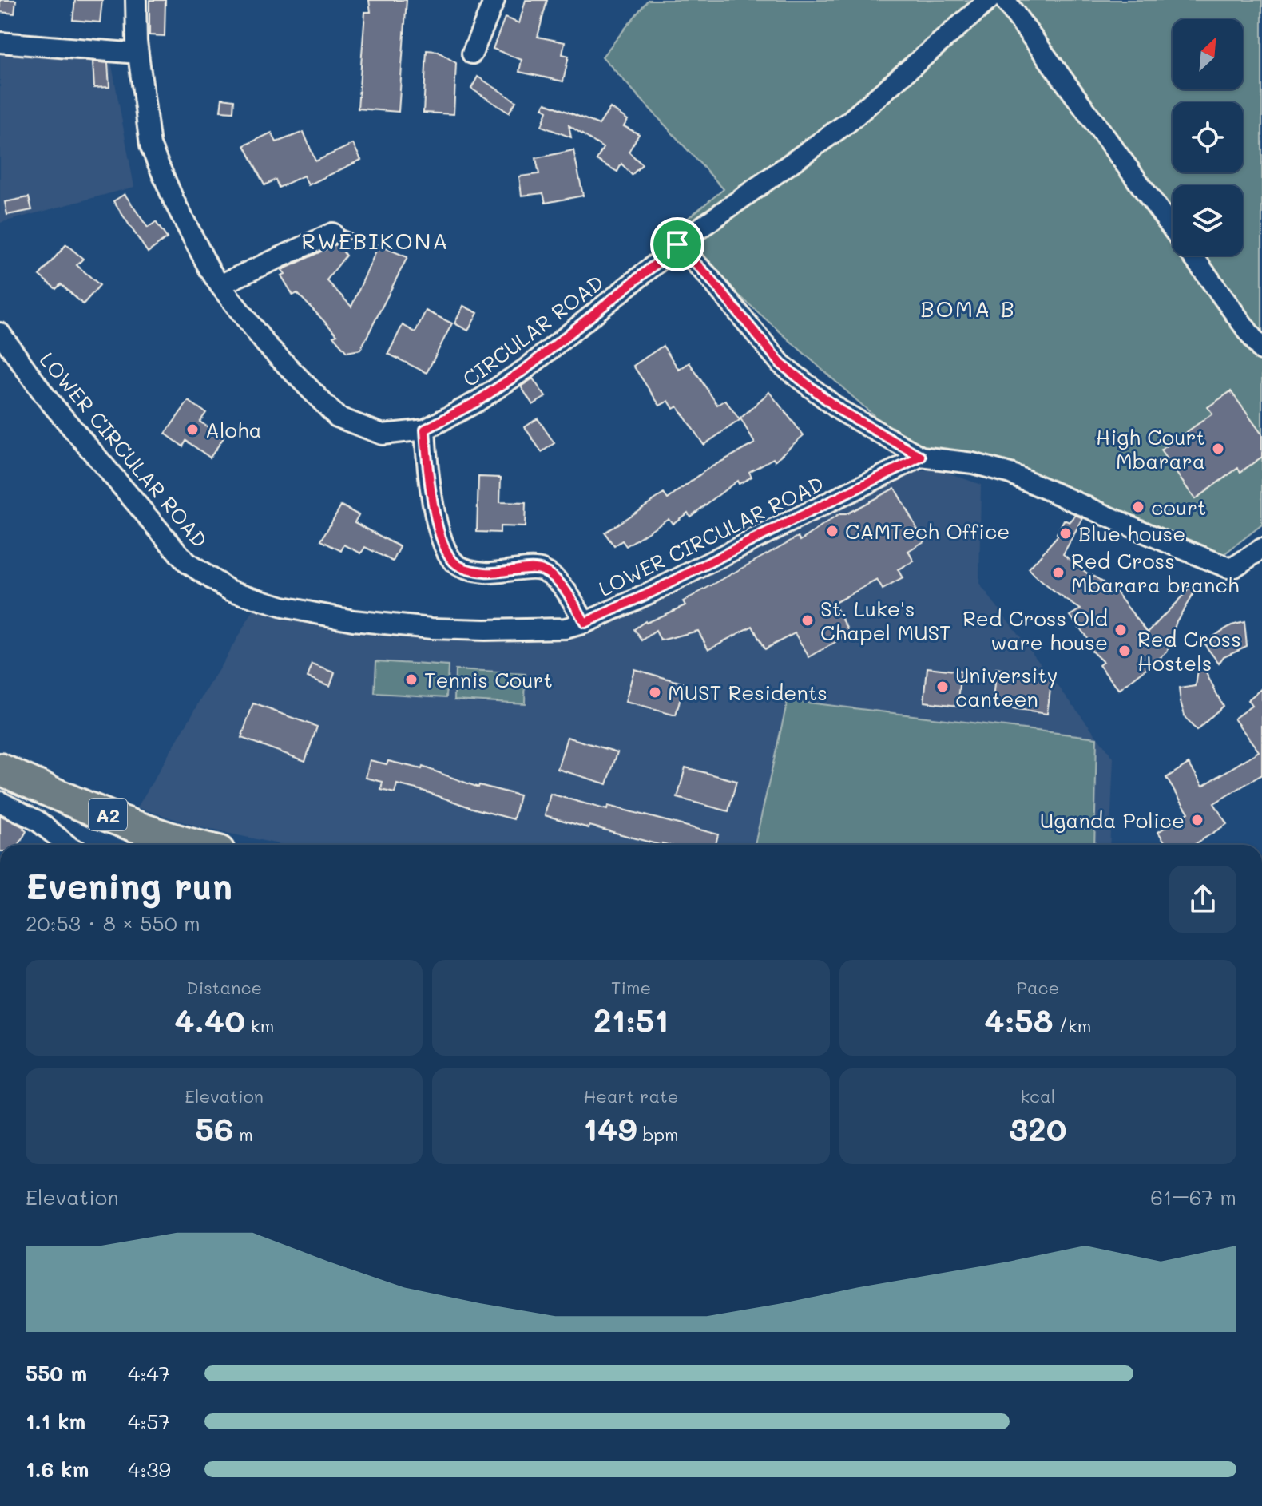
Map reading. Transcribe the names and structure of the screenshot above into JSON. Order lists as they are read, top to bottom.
{
  "streets": {
    "main road": ["A2"],
    "street": ["CIRCULAR ROAD", "LOWER CIRCULAR ROAD"]
  },
  "districts": ["RWEBIKONA", "BOMA B"],
  "places": [
    "Aloha",
    "High Court Mbarara",
    "court",
    "CAMTech Office",
    "Blue house",
    "Red Cross Mbarara branch",
    "St. Luke's Chapel MUST",
    "Red Cross Old ware house",
    "Red Cross Hostels",
    "Tennis Court",
    "University canteen",
    "MUST Residents",
    "Uganda Police"
  ],
  "north": "top right",
  "page": {
    "heading": ["Evening run", "20:53 · 8 × 550 m"],
    "stats": [
      ["Distance", "4.40 km"],
      ["Time", "21:51"],
      ["Pace", "4:58 /km"],
      ["Elevation", "56 m"],
      ["Heart rate", "149 bpm"],
      ["kcal", "320"]
    ],
    "chart": ["Elevation", "61–67 m"],
    "list": [
      {
        "name": "550 m",
        "note": "4:47"
      },
      {
        "name": "1.1 km",
        "note": "4:57"
      },
      {
        "name": "1.6 km",
        "note": "4:39"
      }
    ]
  }
}
